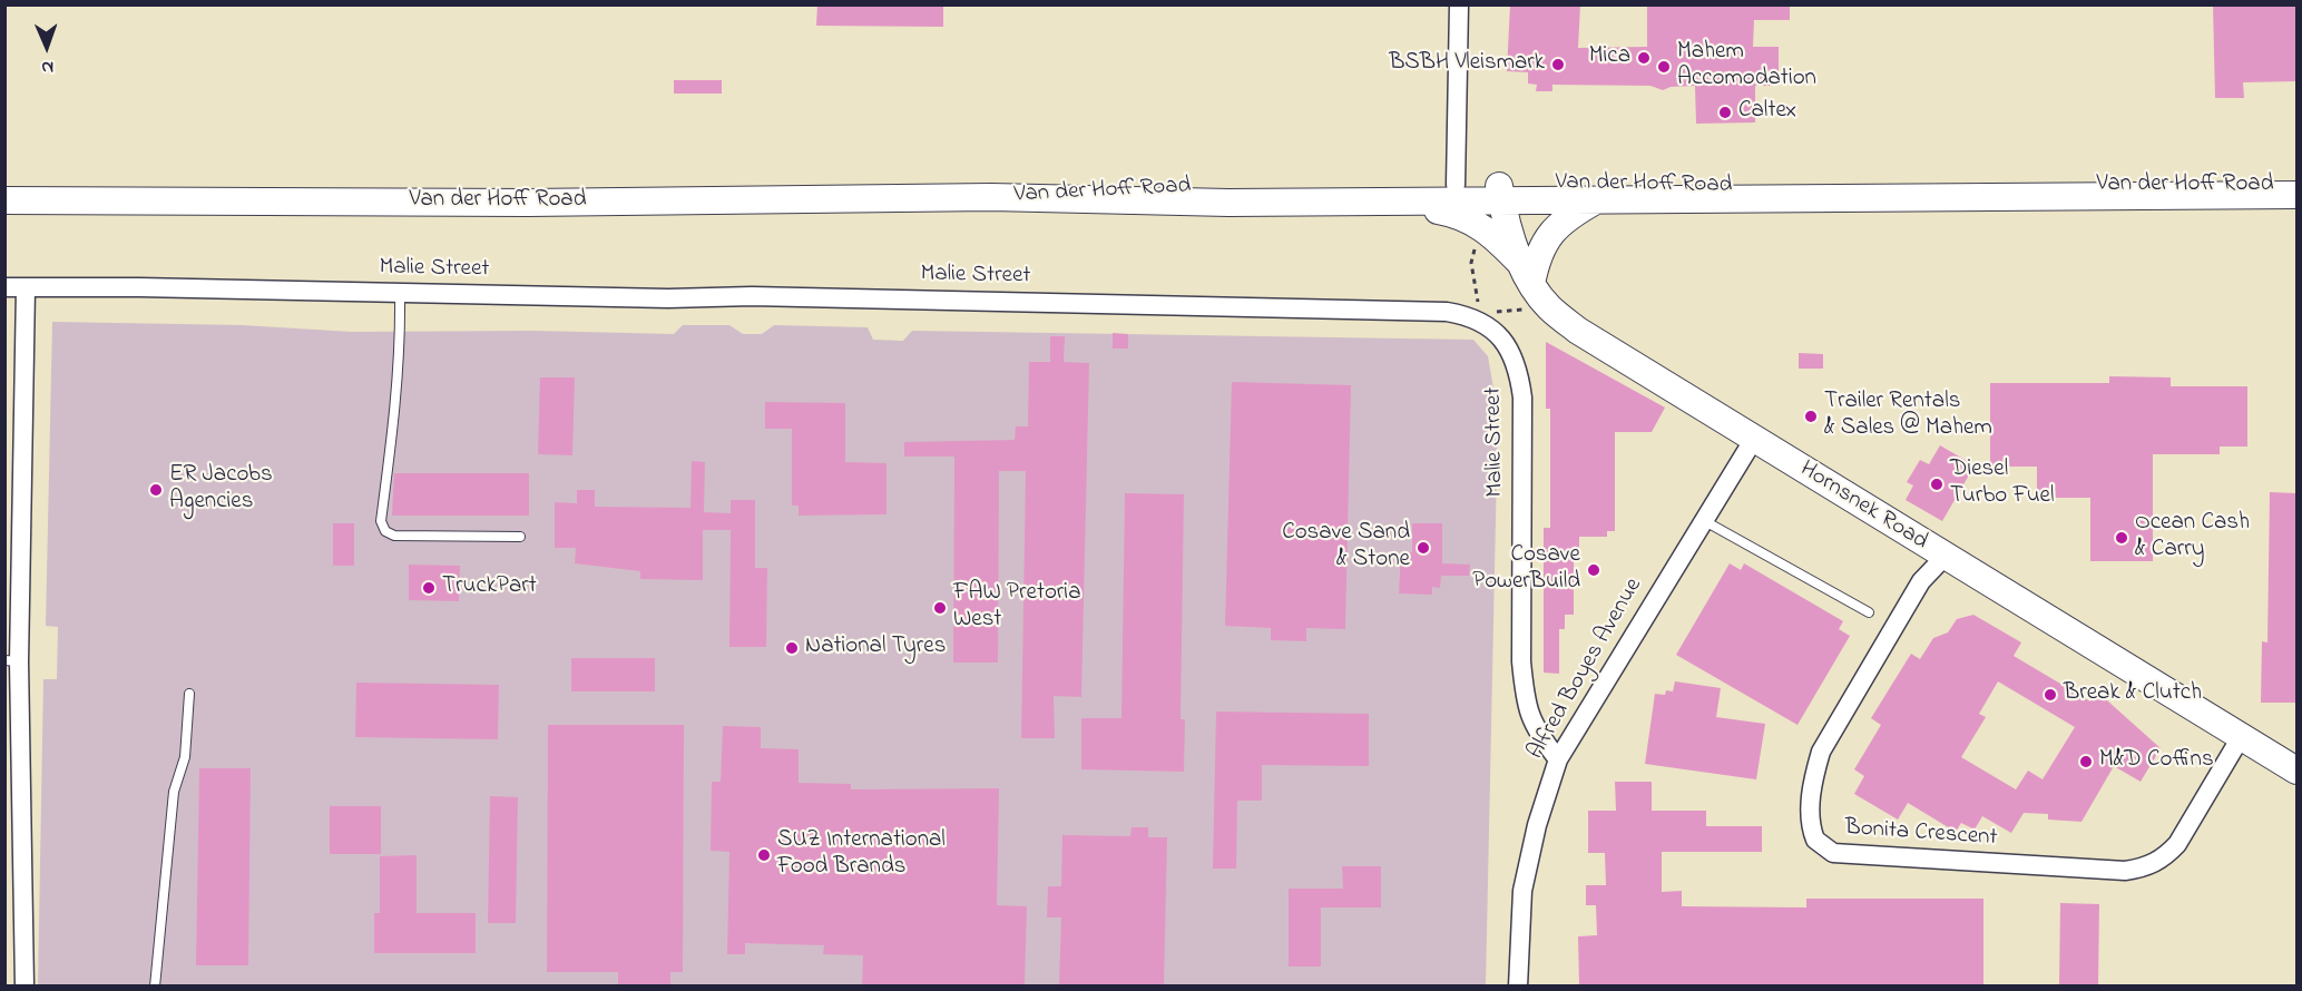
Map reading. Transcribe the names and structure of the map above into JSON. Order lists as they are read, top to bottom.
{
  "streets": {
    "main road": ["Van der Hoff Road", "Hornsnek Road"],
    "street": ["Malie Street", "Alfred Boyes Avenue", "Bonita Crescent"]
  },
  "crossings": [
    ["Van der Hoff Road", "Hornsnek Road"],
    ["Malie Street", "Alfred Boyes Avenue"],
    ["Hornsnek Road", "Alfred Boyes Avenue"],
    ["Hornsnek Road", "Bonita Crescent"]
  ],
  "places": [
    "Mica",
    "BSBH Vleismark",
    "Mahem Accomodation",
    "Caltex",
    "Trailer Rentals & Sales @ Mahem",
    "Diesel Turbo Fuel",
    "ER Jacobs Agencies",
    "Ocean Cash & Carry",
    "Cosave Sand & Stone",
    "Cosave PowerBuild",
    "TruckPart",
    "FAW Pretoria West",
    "National Tyres",
    "Break & Clutch",
    "M&D Coffins",
    "SUZ International Food Brands"
  ],
  "north": "bottom"
}
